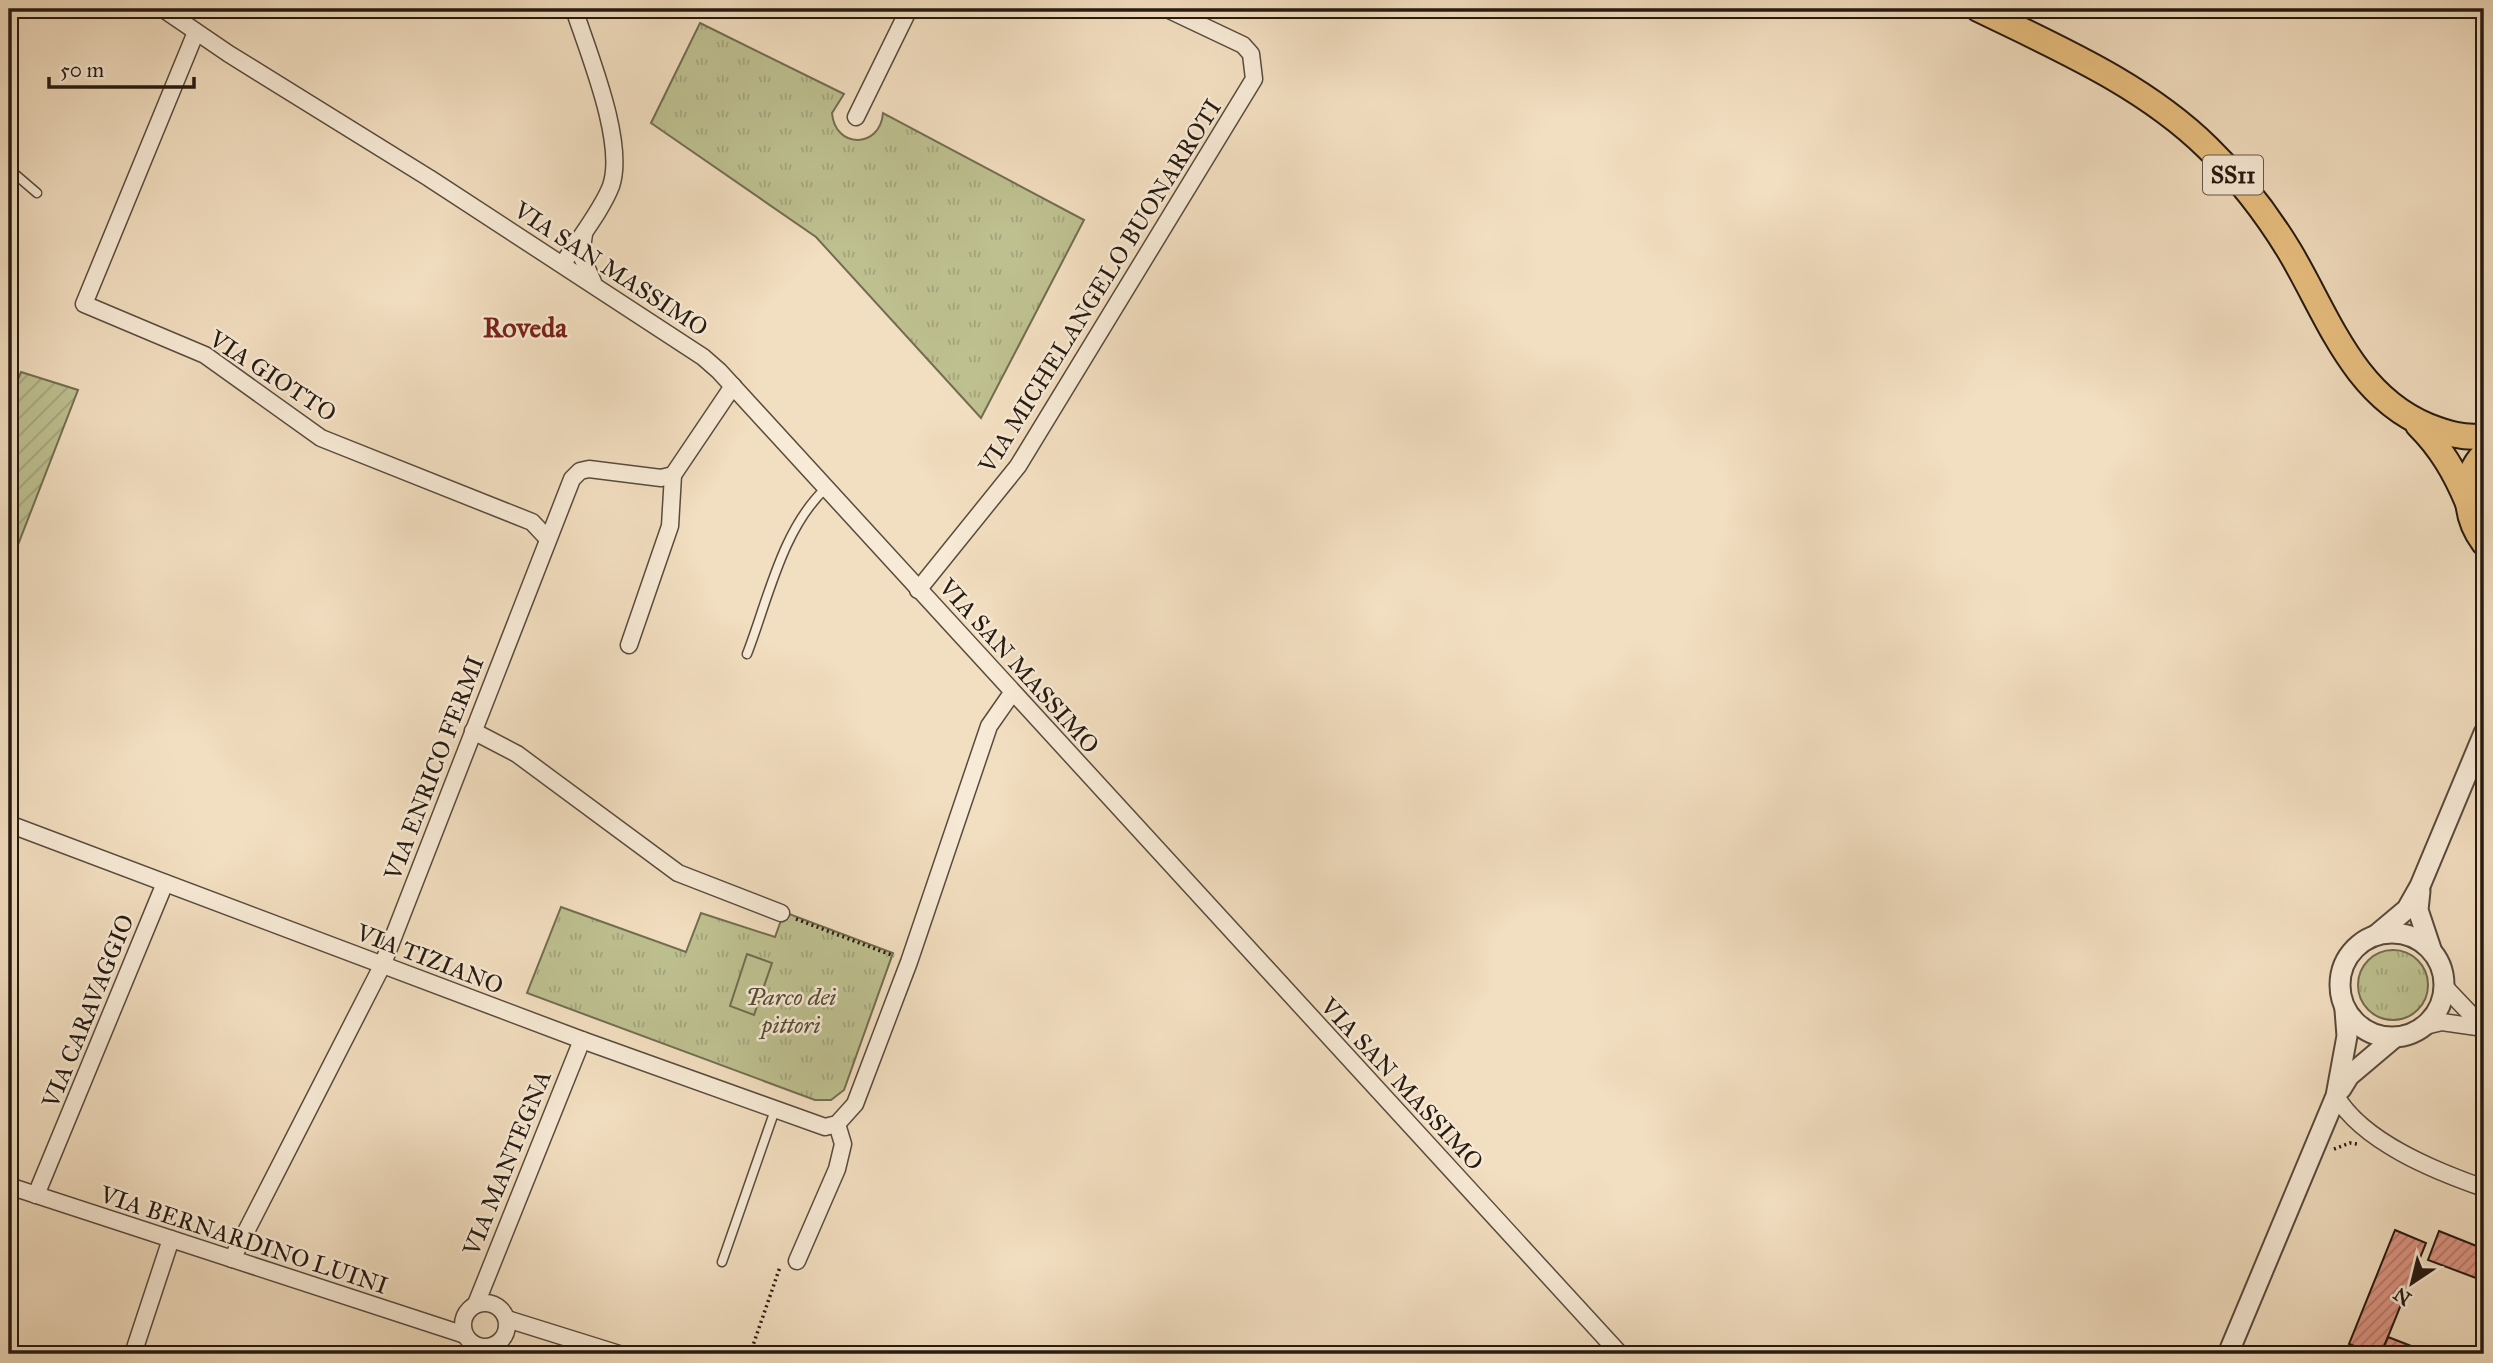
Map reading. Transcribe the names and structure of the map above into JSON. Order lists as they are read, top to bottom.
{
  "streets": {
    "main road": ["SS11"],
    "street": [
      "VIA SAN MASSIMO",
      "VIA MICHELANGELO BUONARROTI",
      "VIA GIOTTO",
      "VIA ENRICO FERMI",
      "VIA TIZIANO",
      "VIA CARAVAGGIO",
      "VIA MANTEGNA",
      "VIA BERNARDINO LUINI"
    ]
  },
  "crossings": [
    ["VIA SAN MASSIMO", "VIA MICHELANGELO BUONARROTI"],
    ["VIA SAN MASSIMO", "VIA GIOTTO"],
    ["VIA GIOTTO", "VIA ENRICO FERMI"],
    ["VIA ENRICO FERMI", "VIA TIZIANO"],
    ["VIA ENRICO FERMI", "VIA BERNARDINO LUINI"],
    ["VIA TIZIANO", "VIA CARAVAGGIO"],
    ["VIA TIZIANO", "VIA MANTEGNA"],
    ["VIA CARAVAGGIO", "VIA BERNARDINO LUINI"],
    ["VIA MANTEGNA", "VIA BERNARDINO LUINI"]
  ],
  "districts": ["Roveda"],
  "parks": ["Parco dei pittori"],
  "scale_bar": "50 m",
  "north": "bottom left"
}
